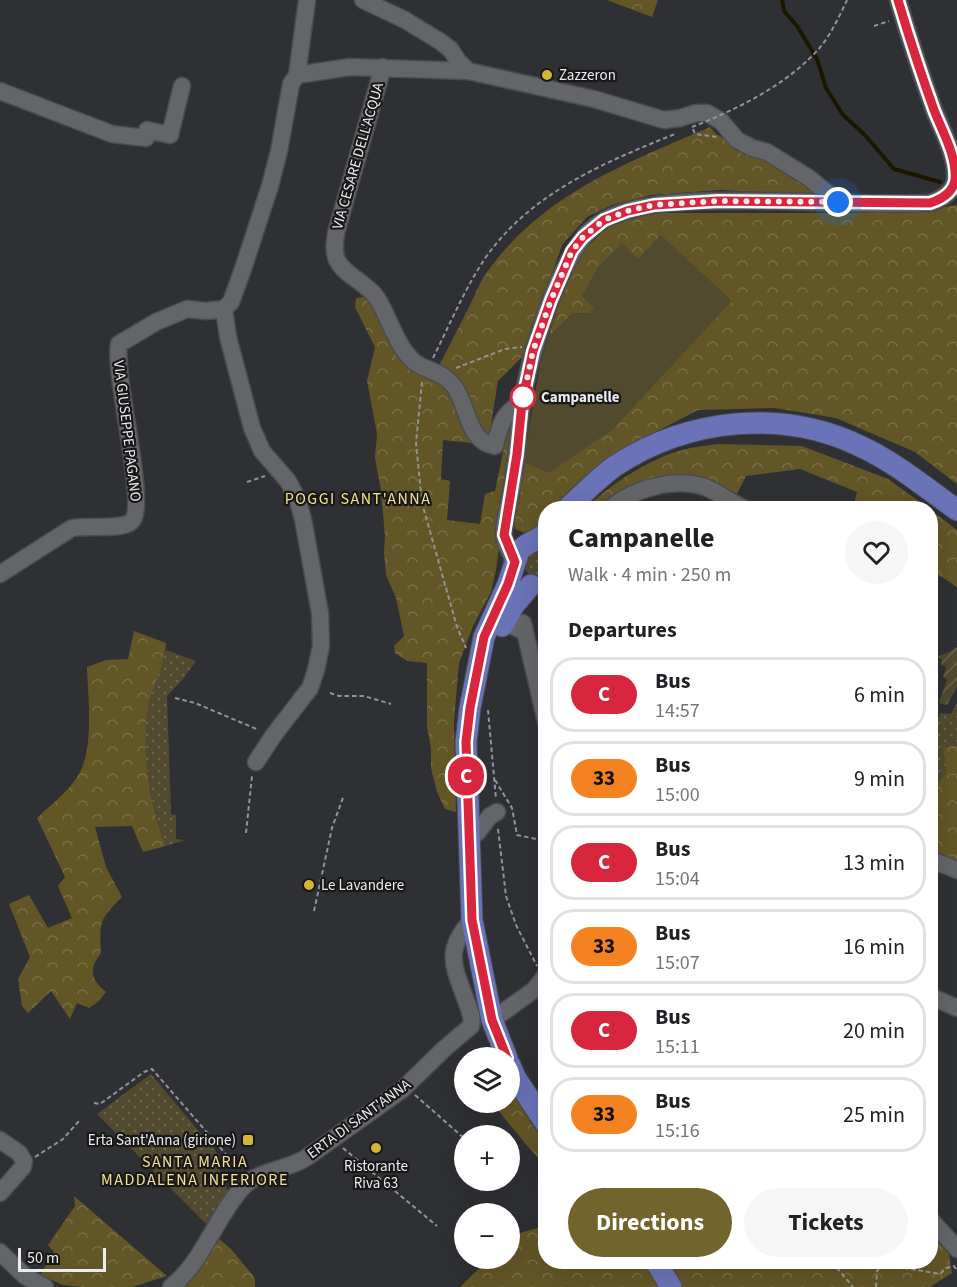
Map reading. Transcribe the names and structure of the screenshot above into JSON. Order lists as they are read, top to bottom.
{
  "streets": {
    "street": ["VIA CESARE DELL'ACQUA", "VIA GIUSEPPE PAGANO", "ERTA DI SANT'ANNA"]
  },
  "districts": ["POGGI SANT'ANNA", "SANTA MARIA MADDALENA INFERIORE"],
  "places": {
    "other": [
      "Zazzeron",
      "Campanelle",
      "Le Lavandere",
      "Ristorante Riva 63"
    ],
    "transit": ["Erta Sant'Anna (girione)"]
  },
  "lines": ["bus line C"],
  "scale_bar": "50 m",
  "page": {
    "on_map": "C",
    "heading": [
      ["Campanelle", "Walk · 4 min · 250 m"],
      "Departures"
    ],
    "list": [
      {
        "mark": "C",
        "name": "Bus",
        "note": "14:57",
        "value": "6 min"
      },
      {
        "mark": "33",
        "name": "Bus",
        "note": "15:00",
        "value": "9 min"
      },
      {
        "mark": "C",
        "name": "Bus",
        "note": "15:04",
        "value": "13 min"
      },
      {
        "mark": "33",
        "name": "Bus",
        "note": "15:07",
        "value": "16 min"
      },
      {
        "mark": "C",
        "name": "Bus",
        "note": "15:11",
        "value": "20 min"
      },
      {
        "mark": "33",
        "name": "Bus",
        "note": "15:16",
        "value": "25 min"
      }
    ],
    "map_buttons": ["+", "−"],
    "buttons": ["Directions", "Tickets"],
    "scale": "50 m"
  }
}
